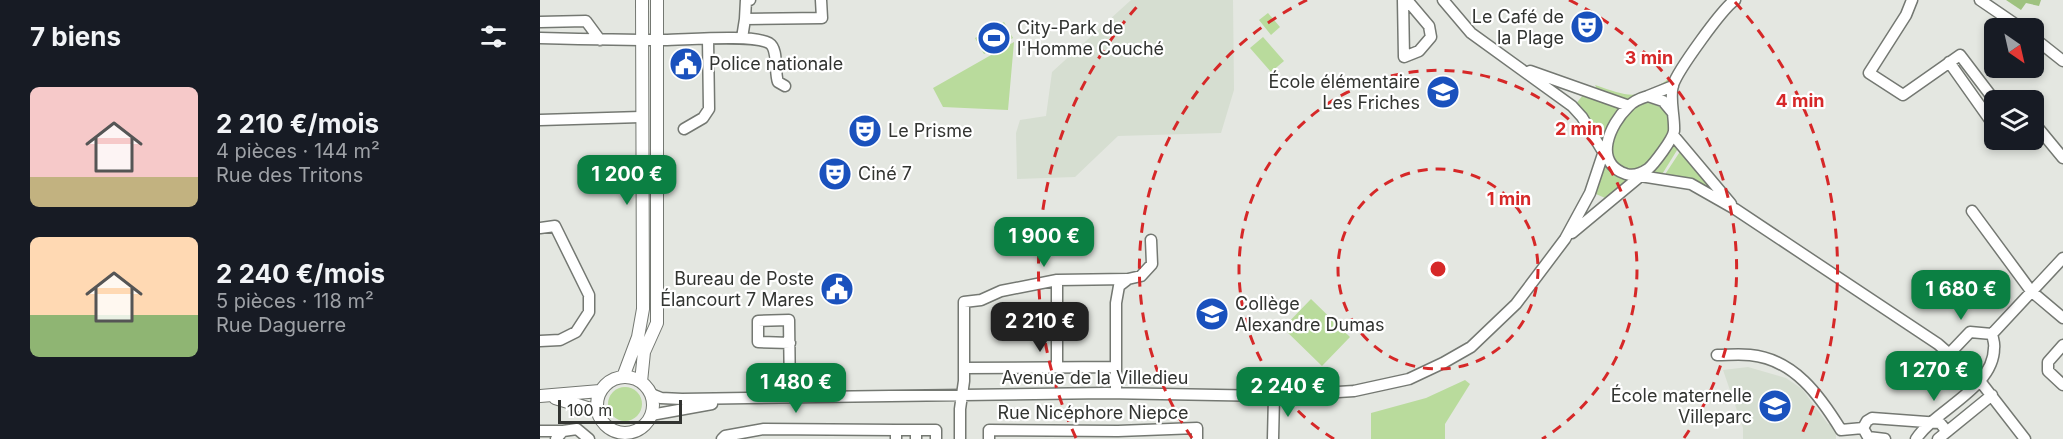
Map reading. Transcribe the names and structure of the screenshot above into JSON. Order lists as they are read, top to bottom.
{
  "streets": {
    "street": ["Avenue de la Villedieu", "Rue Nicéphore Niepce"]
  },
  "places": {
    "theatre": ["Le Café de la Plage", "Le Prisme", "Ciné 7"],
    "sports": ["City-Park de l'Homme Couché"],
    "public building": ["Police nationale", "Bureau de Poste Élancourt 7 Mares"],
    "school or university": ["École élémentaire Les Friches", "Collège Alexandre Dumas", "École maternelle Villeparc"]
  },
  "scale_bar": "100 m",
  "north": "bottom right",
  "page": {
    "heading": "7 biens",
    "list": [
      {
        "name": "2 210 €/mois",
        "note": "4 pièces · 144 m² · Rue des Tritons"
      },
      {
        "name": "2 240 €/mois",
        "note": "5 pièces · 118 m² · Rue Daguerre"
      }
    ],
    "price": [
      "1 200 €",
      "1 900 €",
      "1 680 €",
      "2 210 €",
      "1 270 €",
      "1 480 €",
      "2 240 €"
    ],
    "scale": "100 m"
  },
  "rings": [
    "3 min",
    "4 min",
    "2 min",
    "1 min"
  ]
}
